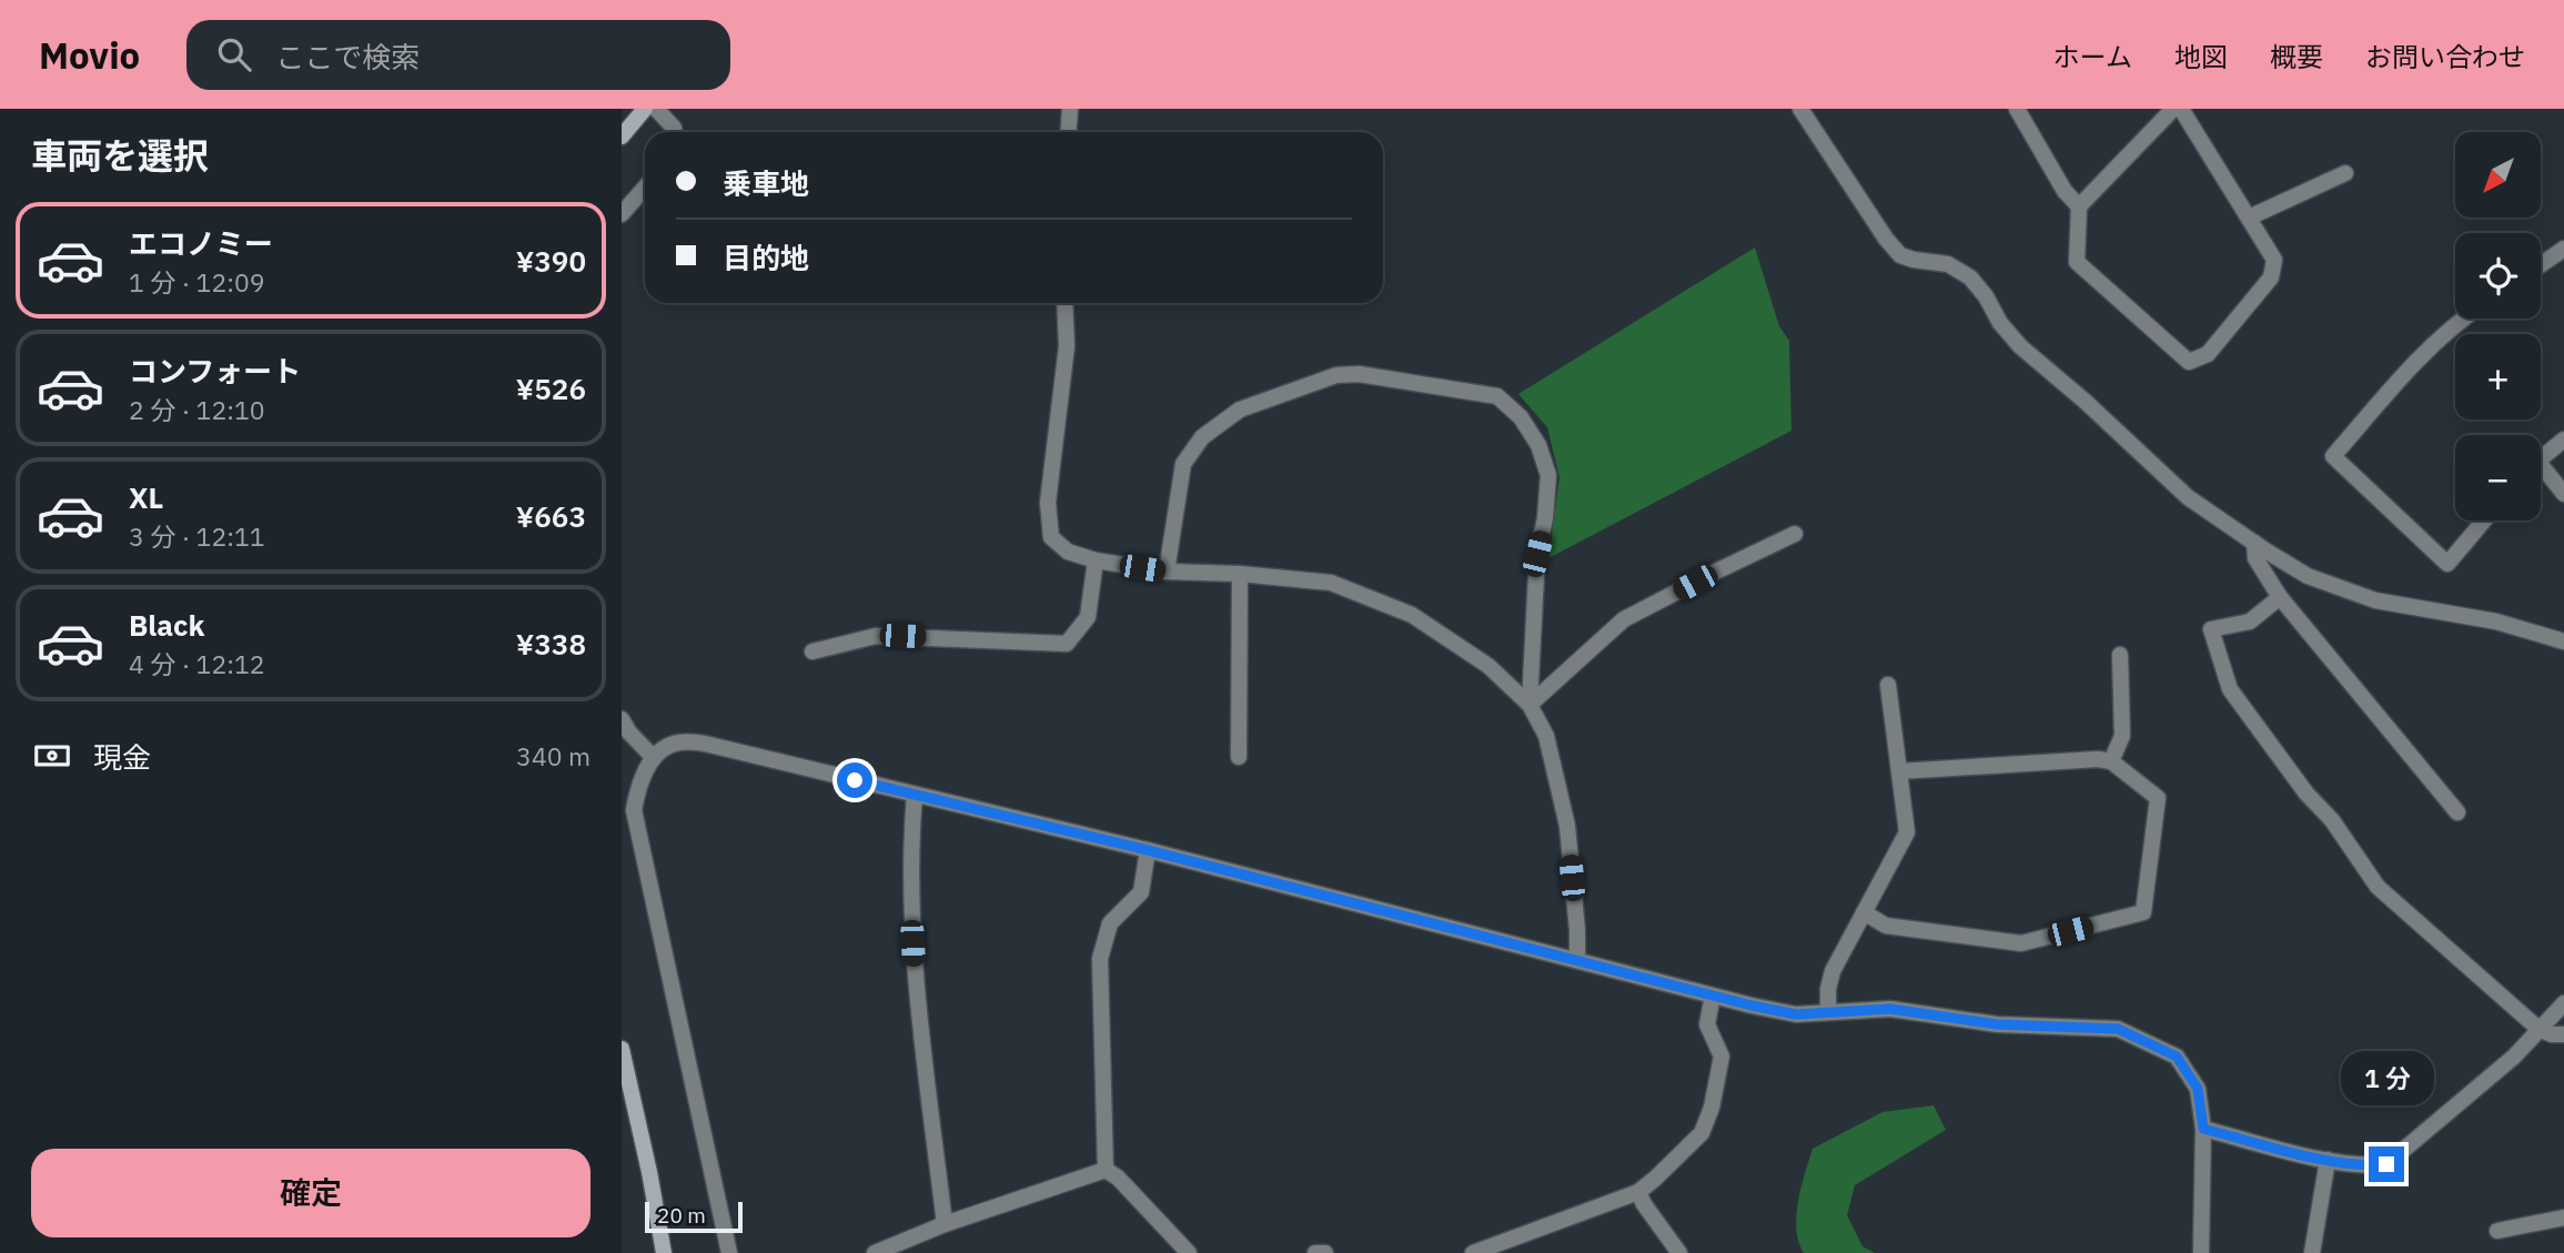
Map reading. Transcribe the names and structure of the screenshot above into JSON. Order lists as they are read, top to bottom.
{
  "scale_bar": "20 m",
  "north": "bottom left",
  "page": {
    "header": "Movio",
    "search": "ここで検索",
    "nav": [
      "ホーム",
      "地図",
      "概要",
      "お問い合わせ"
    ],
    "heading": "車両を選択",
    "map_buttons": ["+", "−"],
    "banner": ["乗車地", "目的地"],
    "list": [
      {
        "name": "エコノミー",
        "note": "1 分 · 12:09",
        "value": "¥390"
      },
      {
        "name": "コンフォート",
        "note": "2 分 · 12:10",
        "value": "¥526"
      },
      {
        "name": "XL",
        "note": "3 分 · 12:11",
        "value": "¥663"
      },
      {
        "name": "Black",
        "note": "4 分 · 12:12",
        "value": "¥338"
      }
    ],
    "pay": ["現金", "340 m"],
    "bubble": "1 分",
    "buttons": "確定",
    "scale": "20 m"
  }
}
